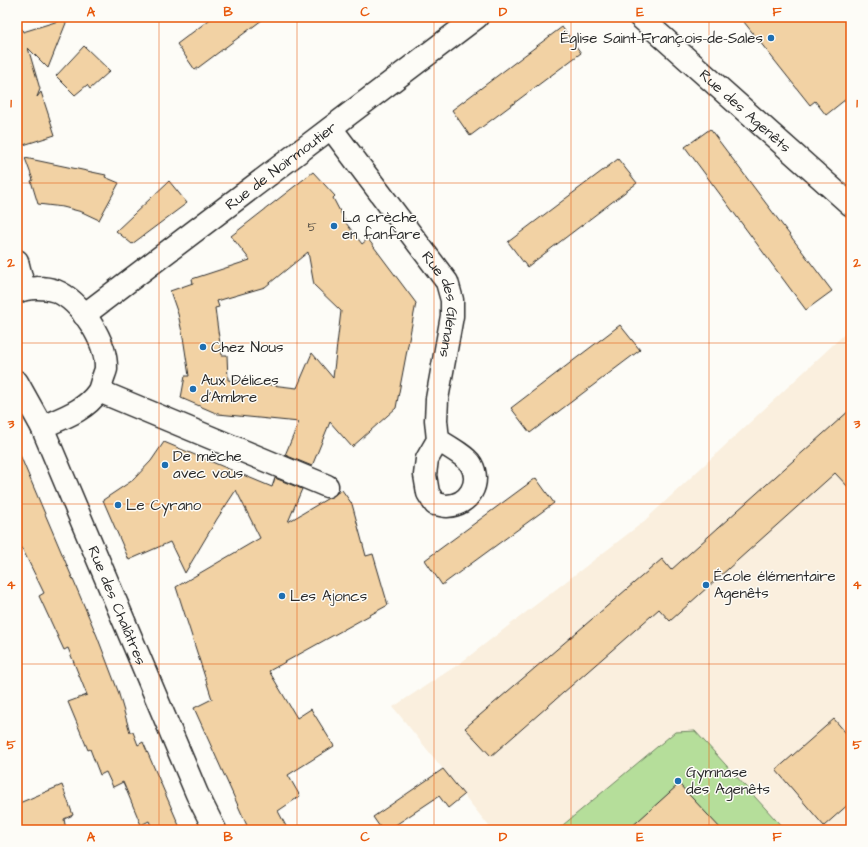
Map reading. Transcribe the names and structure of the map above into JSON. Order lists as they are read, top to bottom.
{
  "streets": {
    "street": [
      "Rue des Agenêts",
      "Rue de Noirmoutier",
      "Rue des Glénans",
      "Rue des Chalâtres"
    ]
  },
  "crossings": [
    ["Rue de Noirmoutier", "Rue des Glénans"]
  ],
  "places": [
    "Église Saint-François-de-Sales",
    "La crèche en fanfare",
    "Chez Nous",
    "Aux Délices d'Ambre",
    "De mèche avec vous",
    "Le Cyrano",
    "École élémentaire Agenêts",
    "Les Ajoncs",
    "Gymnase des Agenêts"
  ],
  "house_numbers": ["5"],
  "grid": {
    "columns": [
      "A",
      "B",
      "C",
      "D",
      "E",
      "F"
    ],
    "rows": [
      "1",
      "2",
      "3",
      "4",
      "5"
    ]
  }
}
